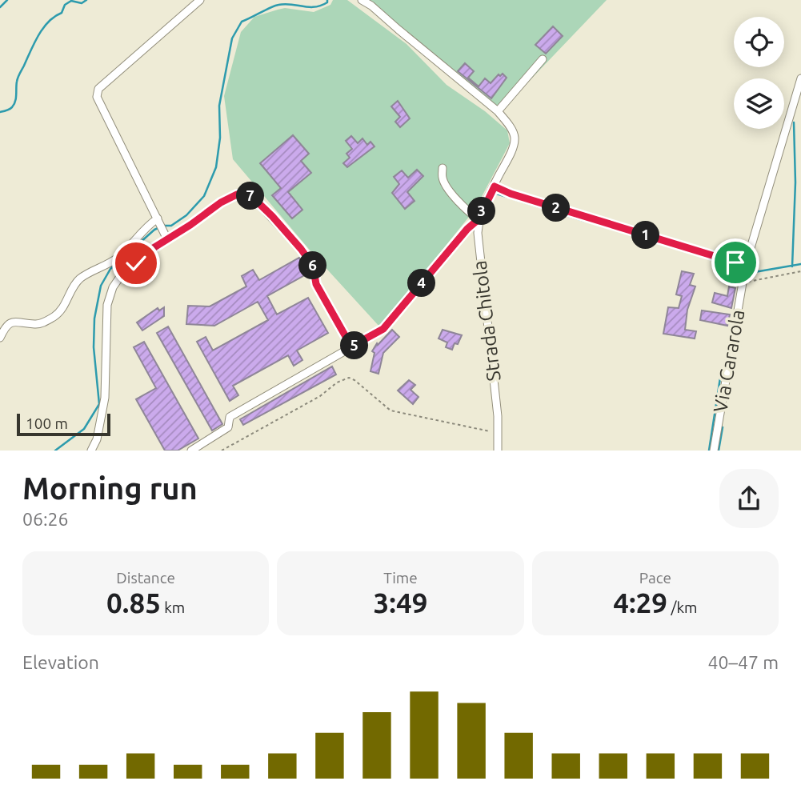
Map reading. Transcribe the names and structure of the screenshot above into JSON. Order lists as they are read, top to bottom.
{
  "streets": {
    "street": ["Strada Chitola", "Via Cararola"]
  },
  "scale_bar": "100 m",
  "page": {
    "pins": [
      "7",
      "2",
      "3",
      "1",
      "6",
      "4",
      "5"
    ],
    "scale": "100 m",
    "heading": ["Morning run", "06:26"],
    "stats": [
      ["Distance", "0.85 km"],
      ["Time", "3:49"],
      ["Pace", "4:29 /km"]
    ],
    "chart": ["Elevation", "40–47 m"]
  }
}
